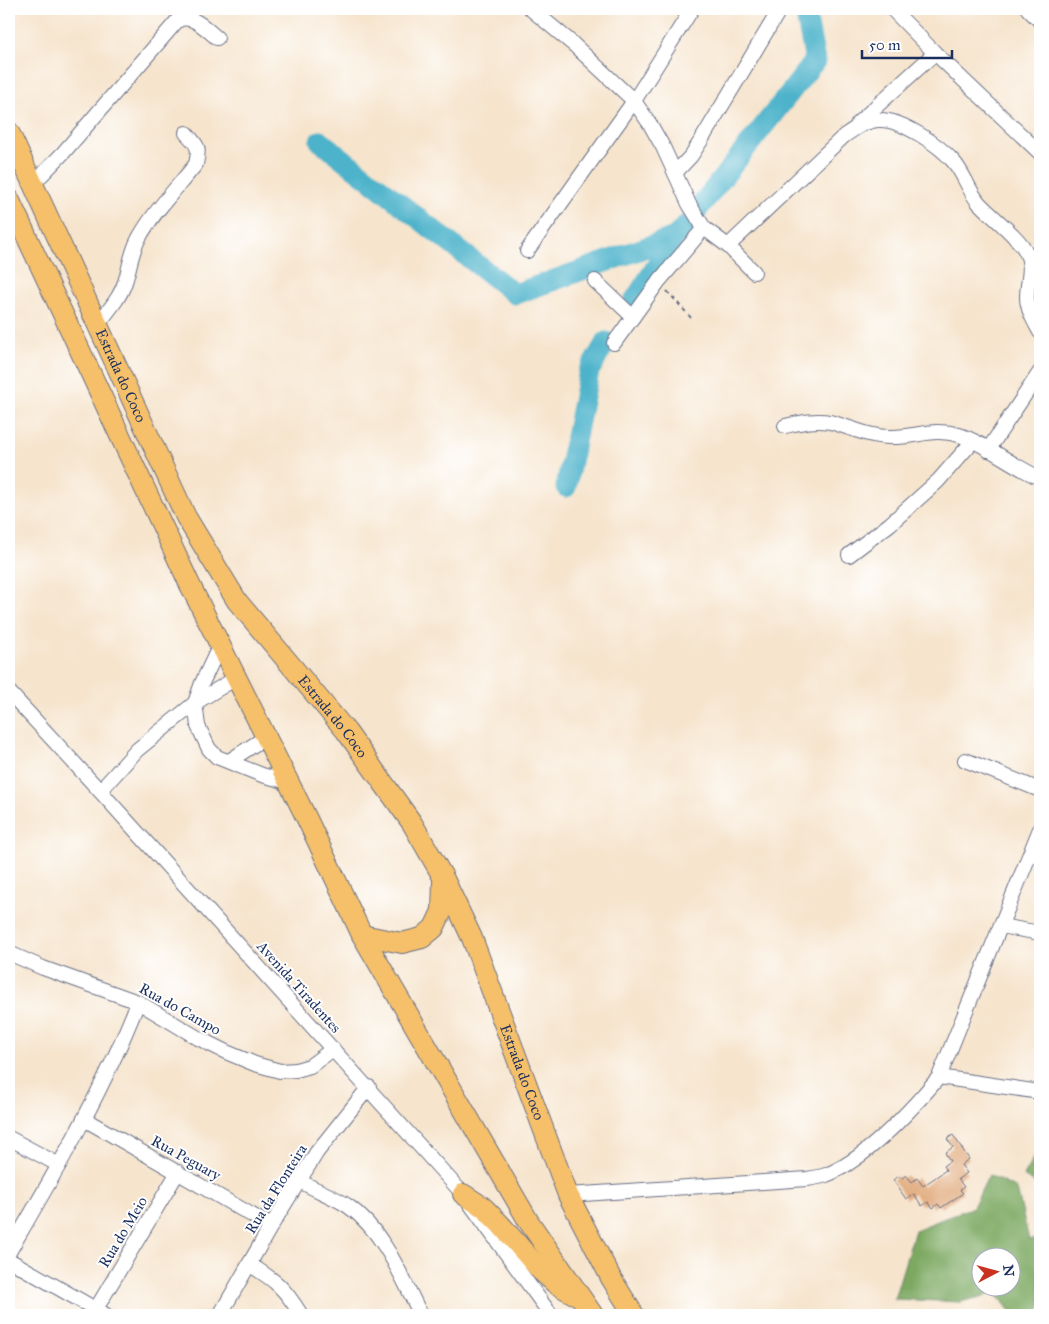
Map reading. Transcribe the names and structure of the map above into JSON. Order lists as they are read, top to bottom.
{
  "streets": {
    "highway": ["Estrada do Coco"],
    "street": [
      "Avenida Tiradentes",
      "Rua do Campo",
      "Rua Peguary",
      "Rua da Flonteira",
      "Rua do Meio"
    ]
  },
  "crossings": [
    ["Avenida Tiradentes", "Rua do Campo"],
    ["Avenida Tiradentes", "Rua da Flonteira"],
    ["Rua Peguary", "Rua da Flonteira"],
    ["Rua Peguary", "Rua do Meio"]
  ],
  "scale_bar": "50 m",
  "north": "right"
}
